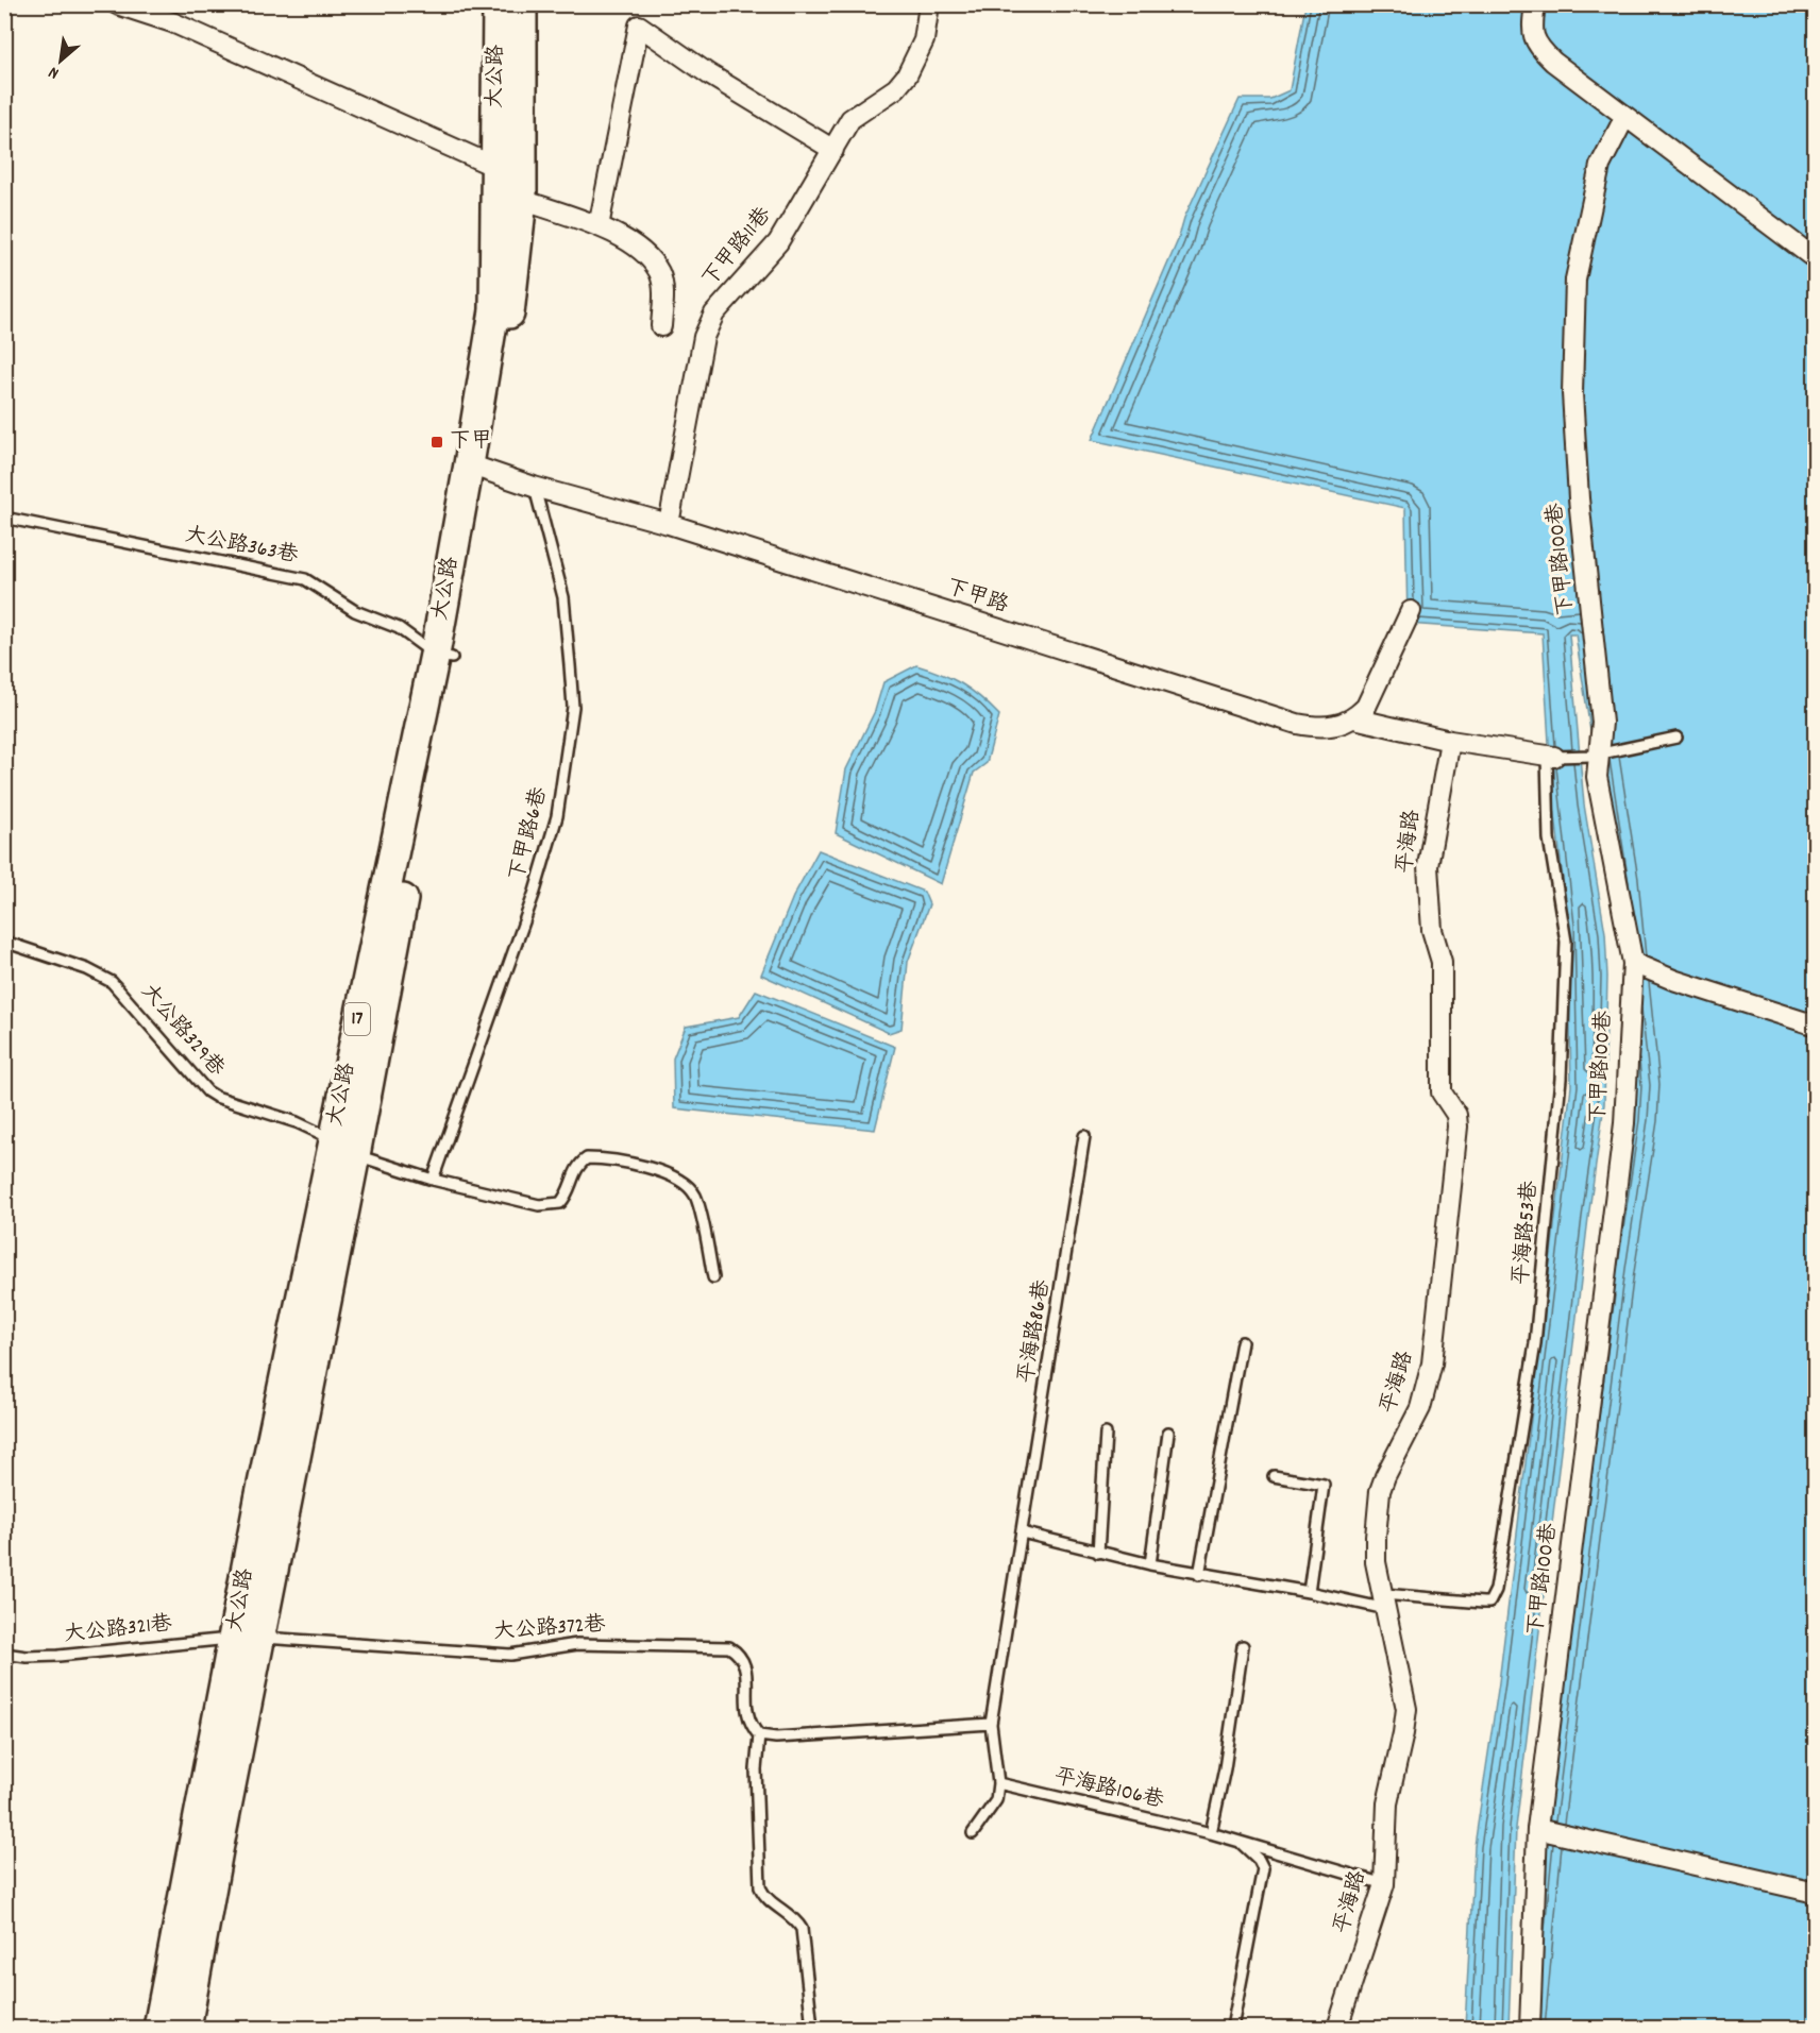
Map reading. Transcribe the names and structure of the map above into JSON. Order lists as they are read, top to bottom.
{
  "streets": {
    "main road": ["大公路", "17"],
    "street": [
      "下甲路11巷",
      "下甲路100巷",
      "下甲路",
      "平海路"
    ],
    "lane": [
      "大公路363巷",
      "下甲路6巷",
      "大公路329巷",
      "平海路53巷",
      "平海路86巷",
      "大公路372巷",
      "大公路321巷",
      "平海路106巷"
    ]
  },
  "crossings": [
    ["大公路", "大公路363巷"],
    ["大公路", "下甲路"],
    ["大公路", "大公路329巷"],
    ["大公路", "大公路372巷"],
    ["大公路", "大公路321巷"],
    ["下甲路11巷", "下甲路"],
    ["下甲路", "下甲路6巷"],
    ["下甲路6巷", "大公路329巷"],
    ["平海路", "平海路53巷"],
    ["平海路", "平海路106巷"],
    ["平海路86巷", "平海路106巷"],
    ["大公路372巷", "大公路321巷"]
  ],
  "places": {
    "transit": ["下甲"]
  },
  "north": "bottom left"
}
